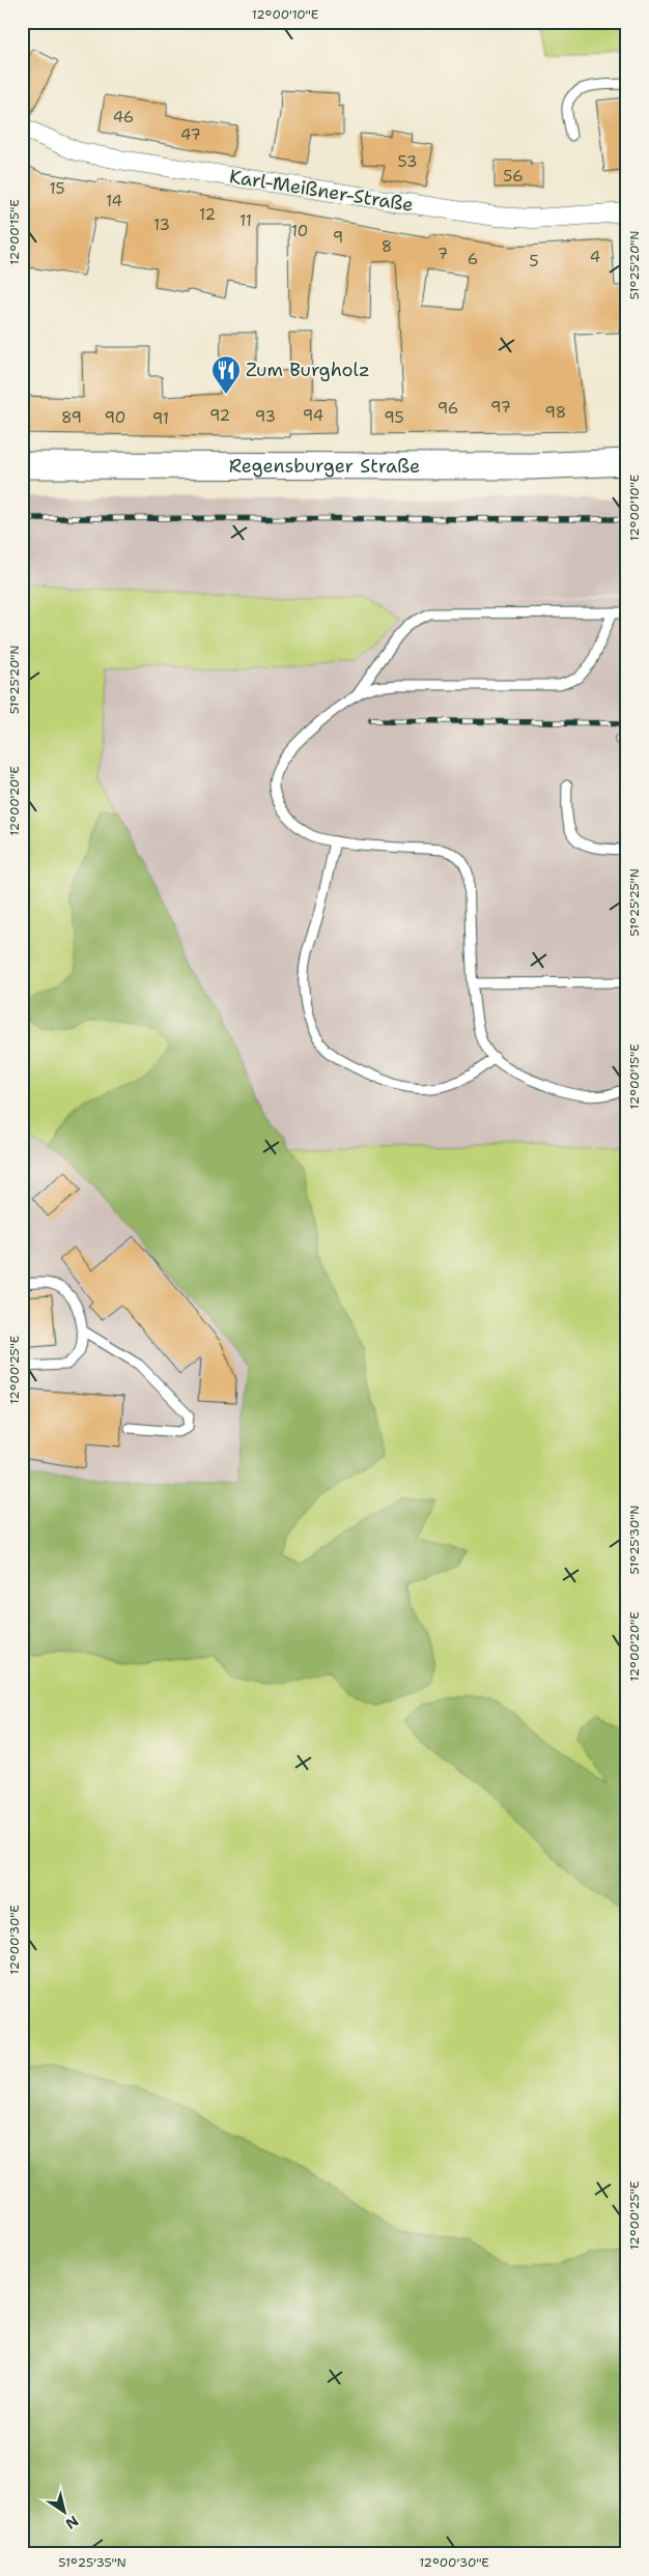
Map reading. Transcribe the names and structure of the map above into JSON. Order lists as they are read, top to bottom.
{
  "streets": {
    "main road": ["Regensburger Straße"],
    "street": ["Karl-Meißner-Straße"]
  },
  "places": {
    "restaurant": ["Zum Burgholz"]
  },
  "house_numbers": [
    "46",
    "47",
    "53",
    "56",
    "15",
    "14",
    "12",
    "11",
    "13",
    "10",
    "9",
    "8",
    "7",
    "4",
    "6",
    "5",
    "97",
    "96",
    "98",
    "92",
    "94",
    "93",
    "89",
    "90",
    "95",
    "91"
  ],
  "north": "bottom right",
  "coordinates": [
    "12°00'10\"E",
    "12°00'15\"E",
    "51°25'20\"N",
    "12°00'20\"E",
    "51°25'25\"N",
    "12°00'25\"E",
    "51°25'30\"N",
    "12°00'30\"E",
    "51°25'35\"N"
  ]
}
